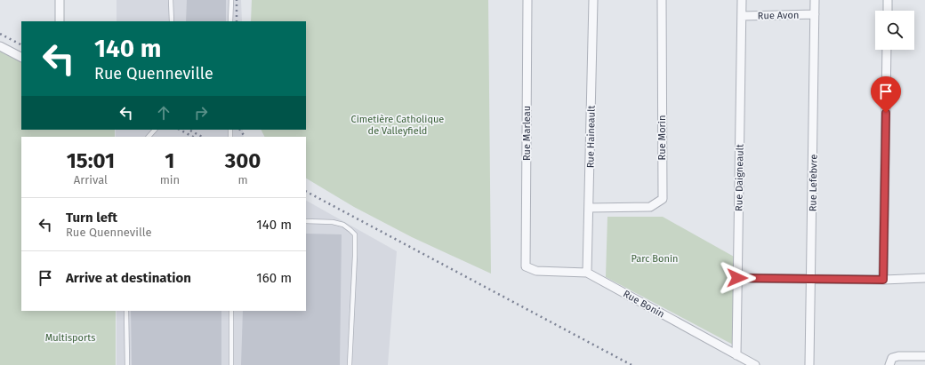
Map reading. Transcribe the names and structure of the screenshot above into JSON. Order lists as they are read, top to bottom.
{
  "streets": {
    "street": [
      "Rue Avon",
      "Rue Marleau",
      "Rue Haineault",
      "Rue Morin",
      "Rue Daigneault",
      "Rue Lefebvre",
      "Rue Bonin"
    ]
  },
  "crossings": [
    ["Rue Avon", "Rue Daigneault"],
    ["Rue Avon", "Rue Lefebvre"],
    ["Rue Marleau", "Rue Bonin"],
    ["Rue Haineault", "Rue Morin"],
    ["Rue Haineault", "Rue Bonin"],
    ["Rue Daigneault", "Rue Bonin"]
  ],
  "parks": ["Cimetière Catholique de Valleyfield", "Parc Bonin", "Multisports"],
  "page": {
    "turn": ["140 m", "Rue Quenneville"],
    "eta": [
      "15:01",
      "Arrival",
      "1",
      "min",
      "300",
      "m"
    ],
    "list": [
      {
        "name": "Turn left",
        "note": "Rue Quenneville",
        "value": "140 m"
      },
      {
        "name": "Arrive at destination",
        "value": "160 m"
      }
    ]
  }
}
